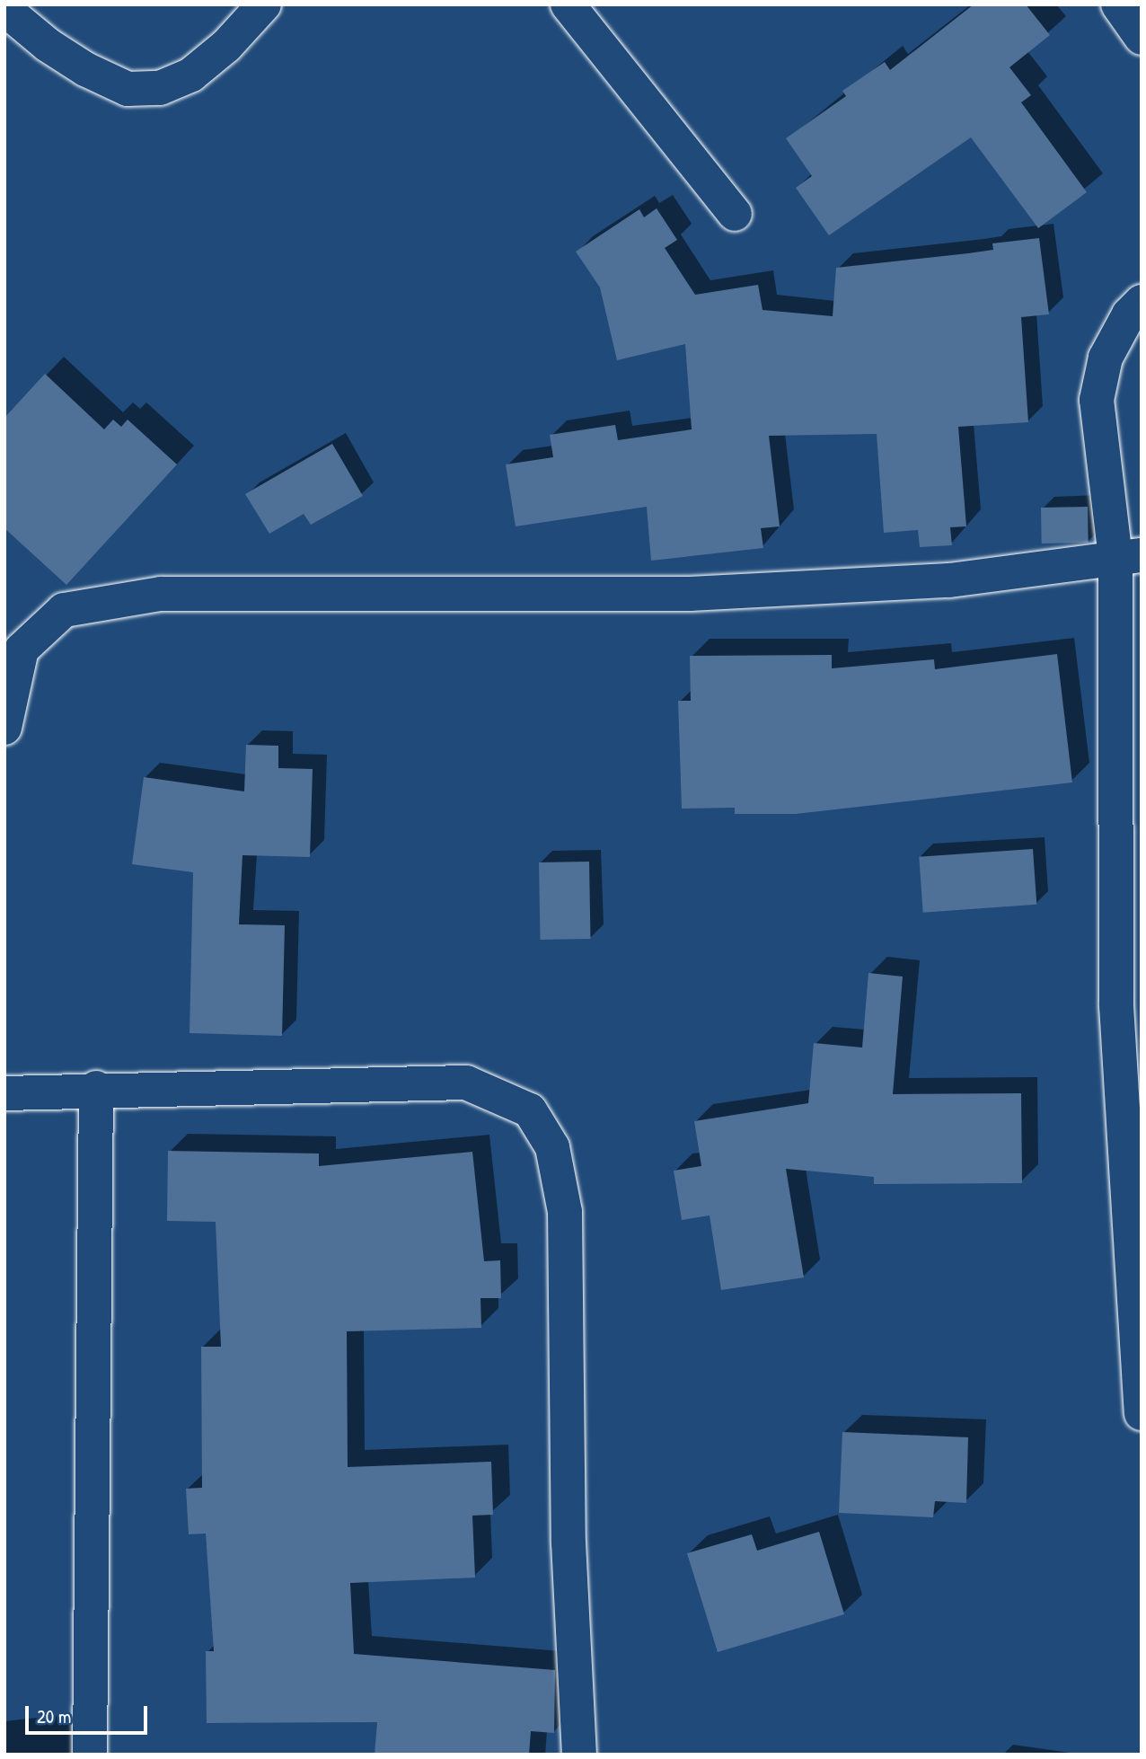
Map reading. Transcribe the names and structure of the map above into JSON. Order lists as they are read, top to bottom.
{
  "scale_bar": "20 m"
}
